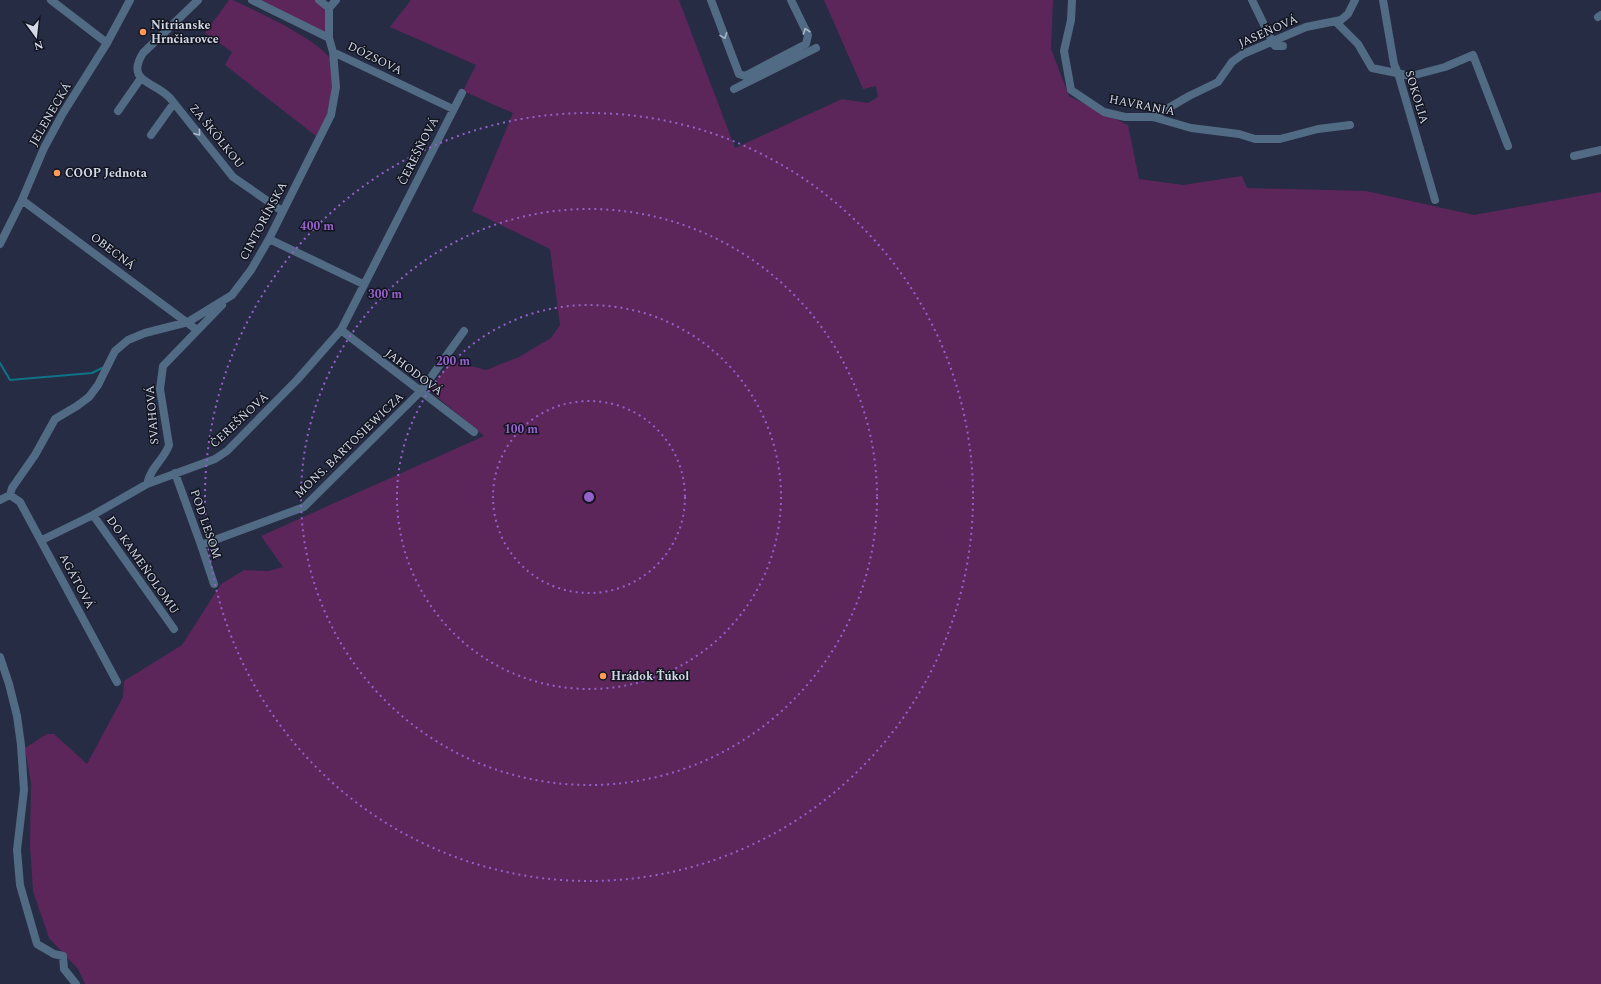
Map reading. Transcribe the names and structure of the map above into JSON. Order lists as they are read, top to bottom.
{
  "streets": {
    "street": [
      "JASEŇOVÁ",
      "DÓZSOVA",
      "SOKOLIA",
      "HAVRANIA",
      "JELENECKÁ",
      "ZA ŠKÔLKOU",
      "ČEREŠŇOVÁ",
      "CINTORÍNSKA",
      "OBECNÁ",
      "JAHODOVÁ",
      "SVAHOVÁ",
      "MONS. BARTOSIEWICZA",
      "POD LESOM",
      "DO KAMEŇOLOMU",
      "AGÁTOVÁ"
    ]
  },
  "crossings": [
    ["JASEŇOVÁ", "HAVRANIA"],
    ["DÓZSOVA", "ČEREŠŇOVÁ"],
    ["DÓZSOVA", "CINTORÍNSKA"],
    ["JELENECKÁ", "OBECNÁ"],
    ["ZA ŠKÔLKOU", "CINTORÍNSKA"],
    ["ČEREŠŇOVÁ", "JAHODOVÁ"],
    ["ČEREŠŇOVÁ", "SVAHOVÁ"],
    ["ČEREŠŇOVÁ", "POD LESOM"],
    ["ČEREŠŇOVÁ", "DO KAMEŇOLOMU"],
    ["ČEREŠŇOVÁ", "AGÁTOVÁ"],
    ["CINTORÍNSKA", "OBECNÁ"],
    ["CINTORÍNSKA", "SVAHOVÁ"],
    ["CINTORÍNSKA", "AGÁTOVÁ"],
    ["OBECNÁ", "SVAHOVÁ"],
    ["JAHODOVÁ", "MONS. BARTOSIEWICZA"],
    ["MONS. BARTOSIEWICZA", "POD LESOM"]
  ],
  "one_way": ["ZA ŠKÔLKOU"],
  "places": ["Nitrianske Hrnčiarovce", "COOP Jednota", "Hrádok Ťúkol"],
  "north": "bottom",
  "rings": [
    "400 m",
    "300 m",
    "200 m",
    "100 m"
  ]
}
